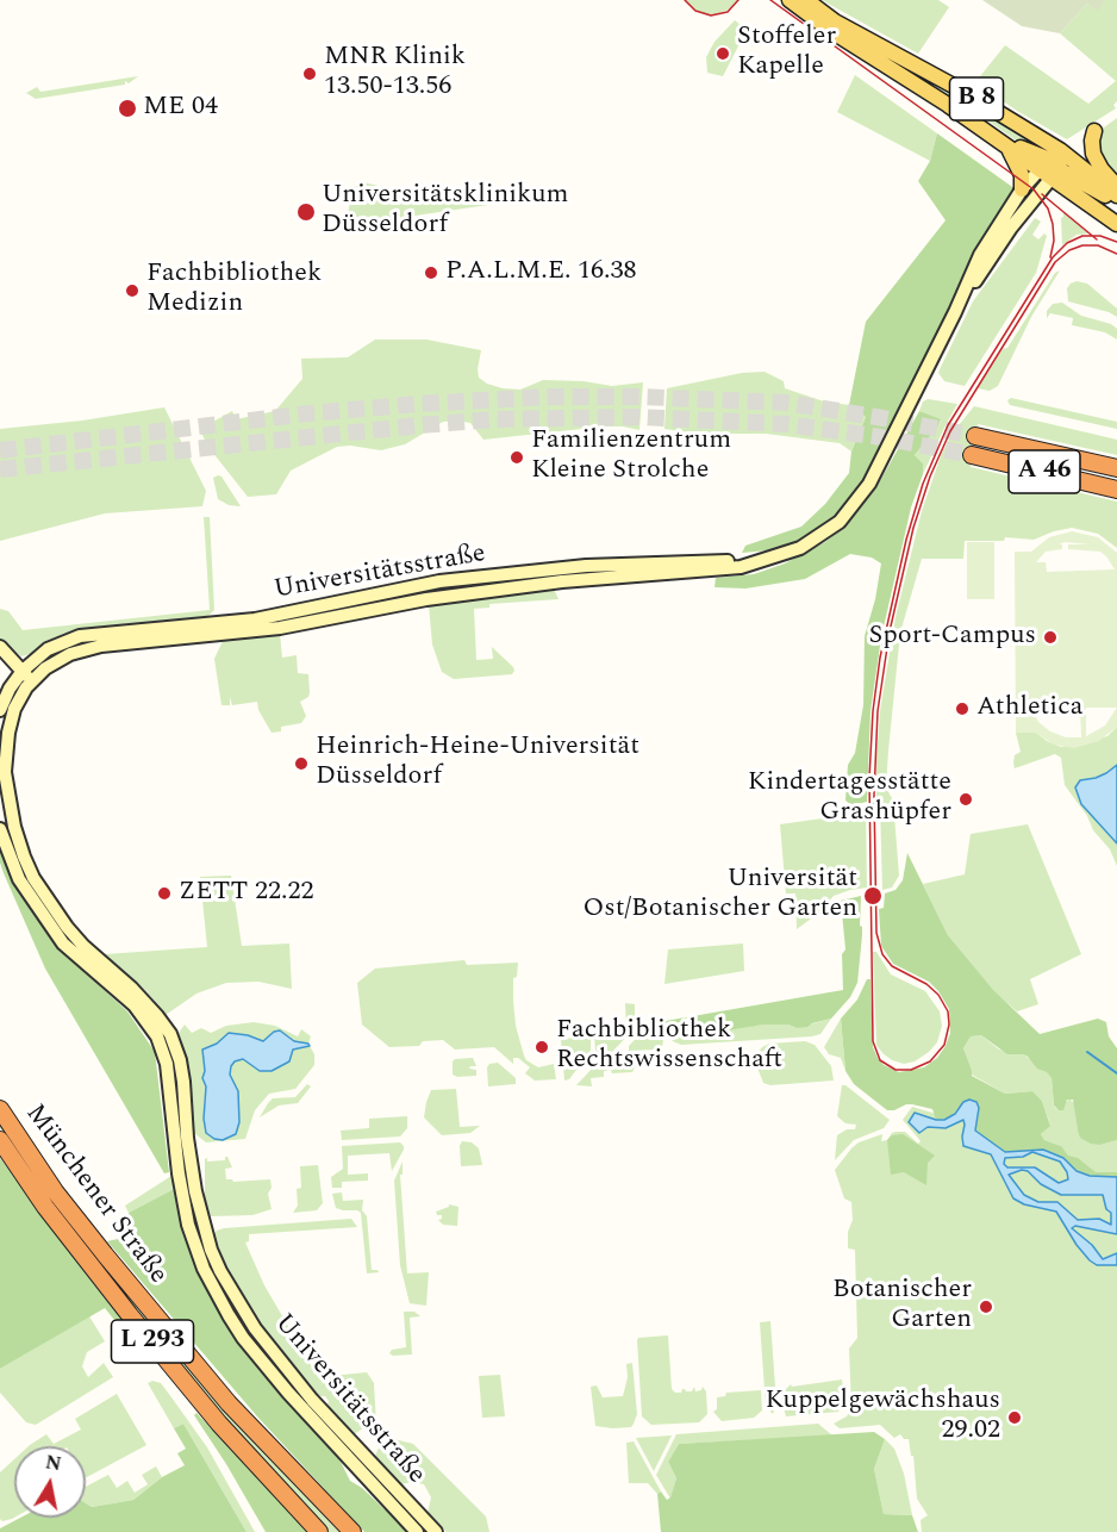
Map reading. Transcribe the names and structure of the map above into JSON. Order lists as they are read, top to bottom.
{
  "streets": {
    "highway": ["A 46", "Münchener Straße", "L 293"],
    "main road": ["B 8"],
    "street": ["Universitätsstraße"]
  },
  "crossings": [
    ["B 8", "Universitätsstraße"]
  ],
  "places": [
    "Stoffeler Kapelle",
    "MNR Klinik 13.50-13.56",
    "ME 04",
    "Universitätsklinikum Düsseldorf",
    "P.A.L.M.E. 16.38",
    "Fachbibliothek Medizin",
    "Familienzentrum Kleine Strolche",
    "Sport-Campus",
    "Athletica",
    "Heinrich-Heine-Universität Düsseldorf",
    "Kindertagesstätte Grashüpfer",
    "ZETT 22.22",
    "Universität Ost/Botanischer Garten",
    "Fachbibliothek Rechtswissenschaft",
    "Botanischer Garten",
    "Kuppelgewächshaus 29.02"
  ],
  "north": "top"
}
